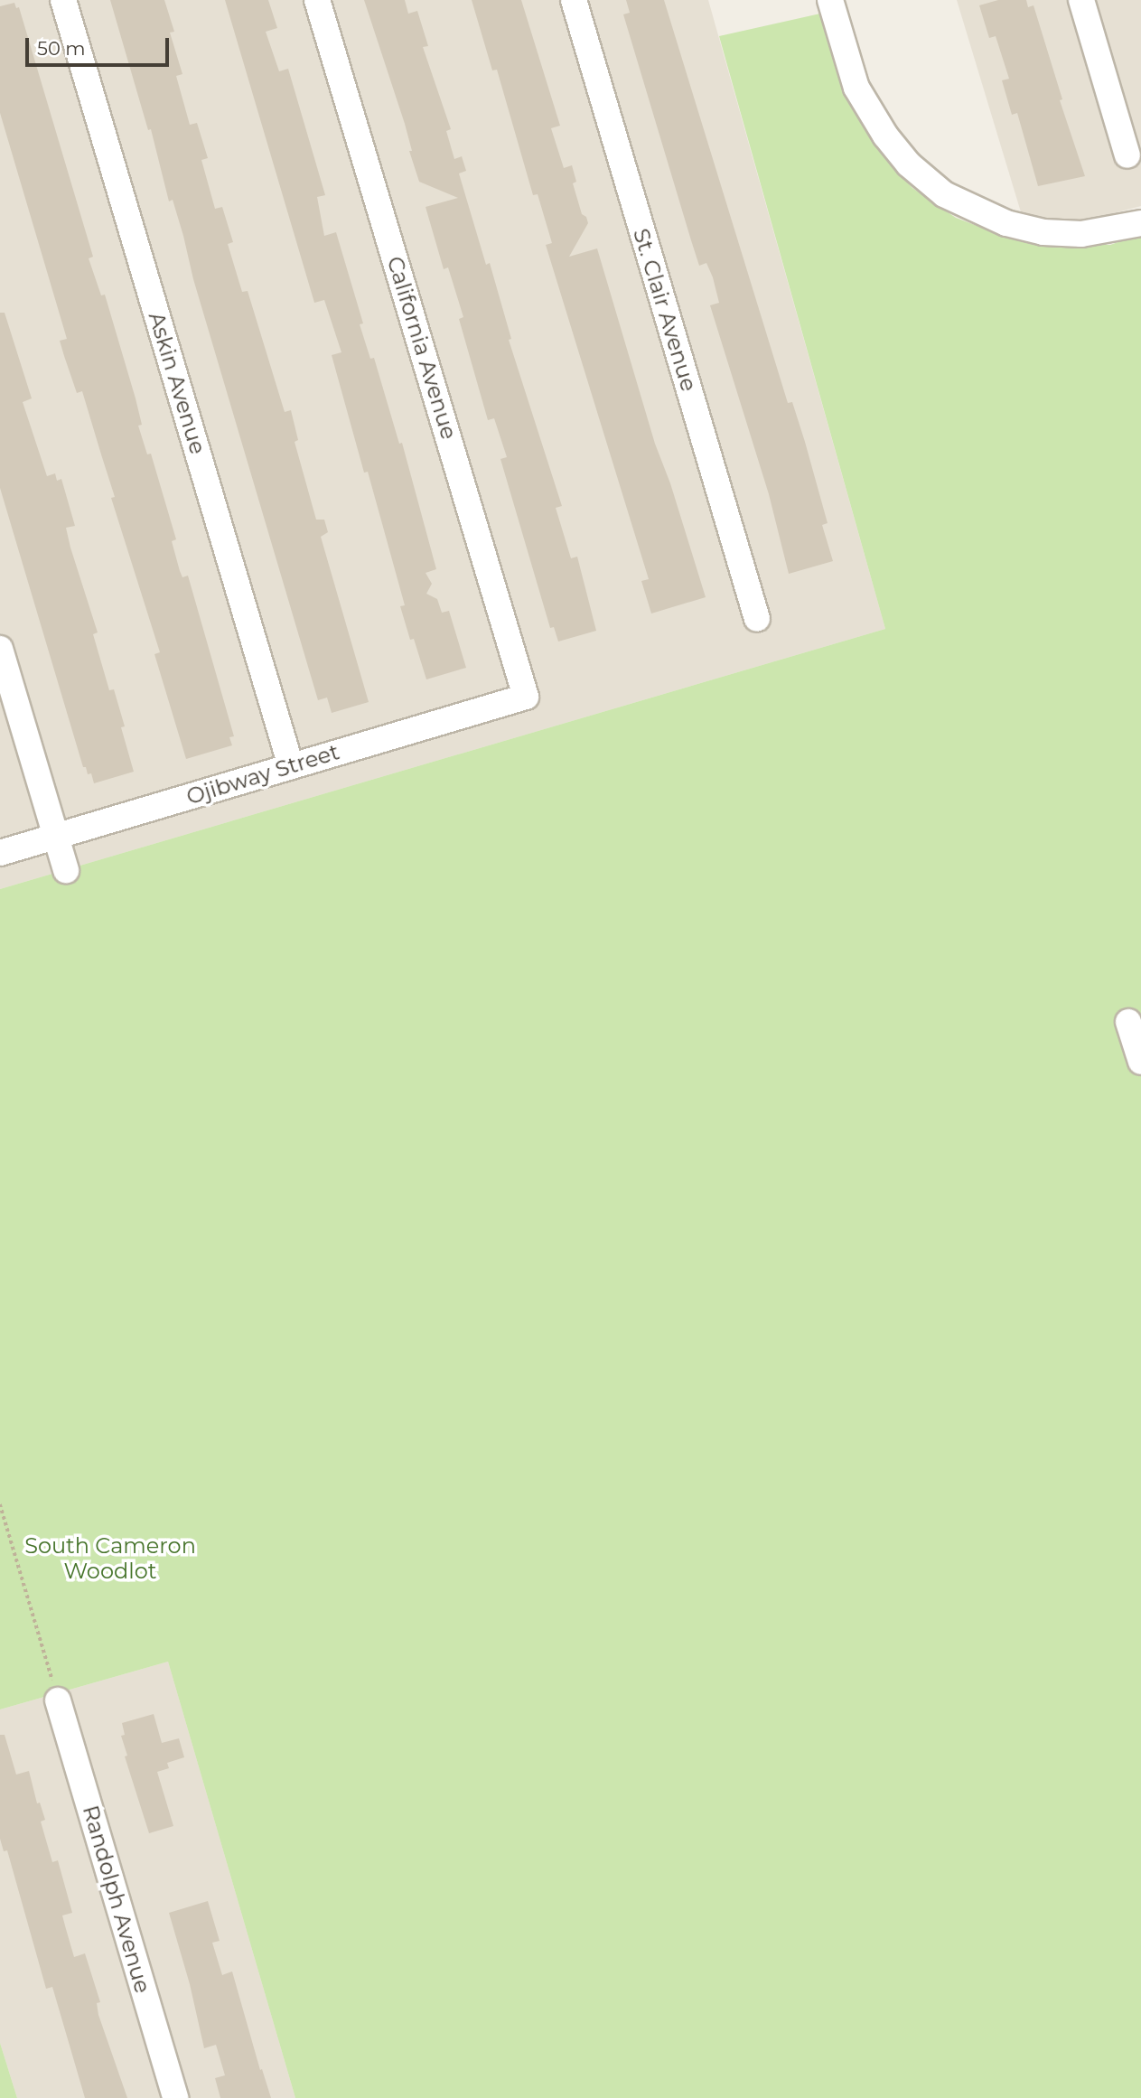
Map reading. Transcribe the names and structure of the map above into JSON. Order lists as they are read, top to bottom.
{
  "streets": {
    "street": [
      "St. Clair Avenue",
      "California Avenue",
      "Askin Avenue",
      "Ojibway Street",
      "Randolph Avenue"
    ]
  },
  "crossings": [
    ["California Avenue", "Ojibway Street"],
    ["Askin Avenue", "Ojibway Street"]
  ],
  "parks": ["South Cameron Woodlot"],
  "scale_bar": "50 m"
}
